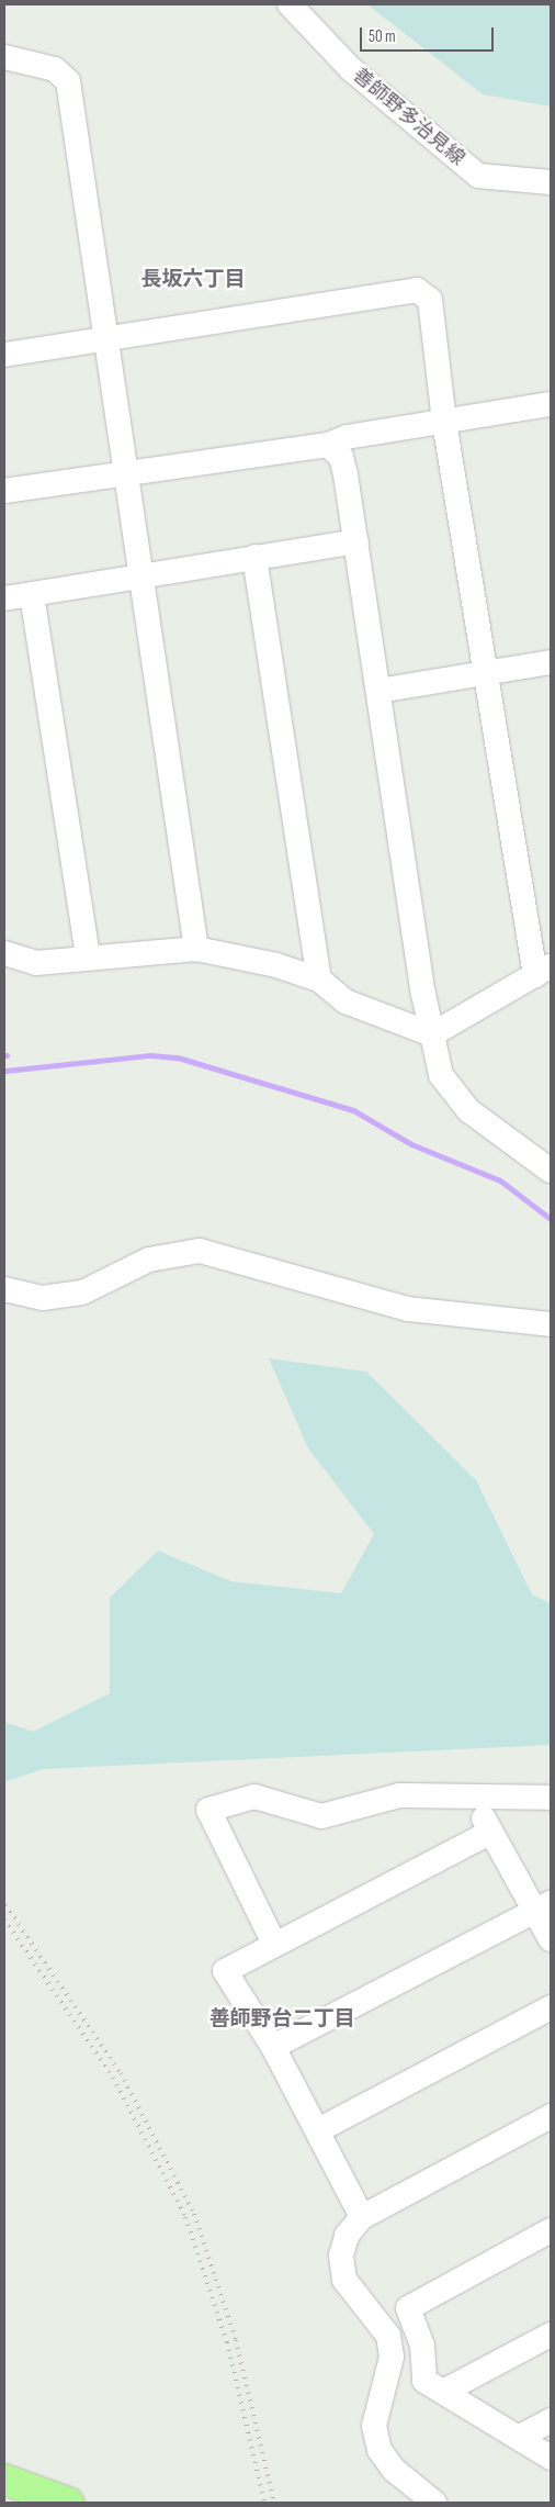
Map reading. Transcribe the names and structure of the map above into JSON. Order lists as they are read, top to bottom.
{
  "streets": {
    "street": ["善師野多治見線"]
  },
  "districts": ["長坂六丁目", "善師野台二丁目"],
  "scale_bar": "50 m"
}
